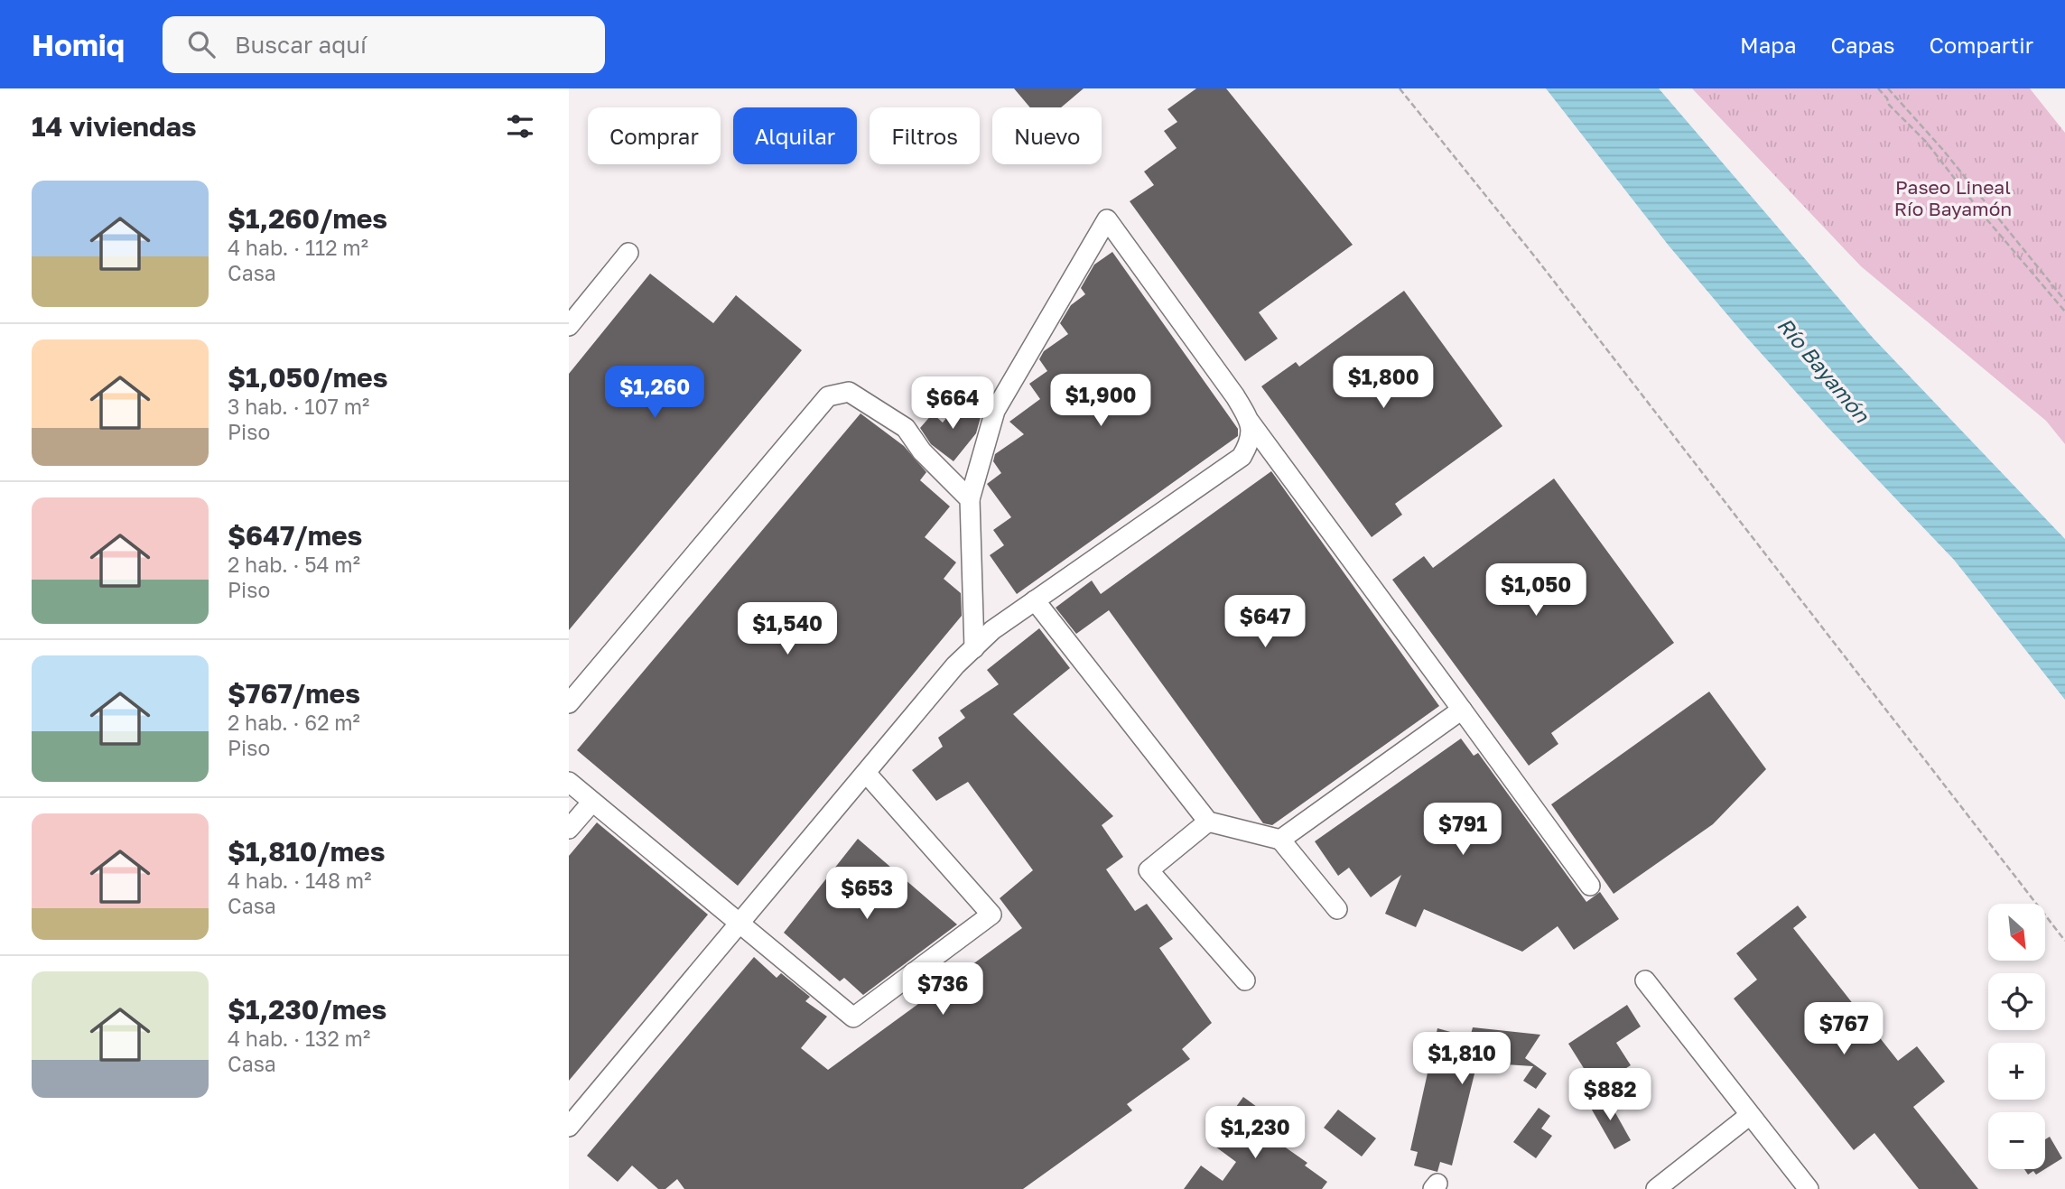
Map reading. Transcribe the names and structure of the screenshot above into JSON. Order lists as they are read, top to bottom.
{
  "water": ["Río Bayamón"],
  "parks": ["Paseo Lineal Río Bayamón"],
  "north": "bottom right",
  "page": {
    "header": "Homiq",
    "search": "Buscar aquí",
    "nav": ["Mapa", "Capas", "Compartir"],
    "heading": "14 viviendas",
    "chip": [
      "Comprar",
      "Alquilar",
      "Filtros",
      "Nuevo"
    ],
    "list": [
      {
        "name": "$1,260/mes",
        "note": "4 hab. · 112 m² · Casa"
      },
      {
        "name": "$1,050/mes",
        "note": "3 hab. · 107 m² · Piso"
      },
      {
        "name": "$647/mes",
        "note": "2 hab. · 54 m² · Piso"
      },
      {
        "name": "$767/mes",
        "note": "2 hab. · 62 m² · Piso"
      },
      {
        "name": "$1,810/mes",
        "note": "4 hab. · 148 m² · Casa"
      },
      {
        "name": "$1,230/mes",
        "note": "4 hab. · 132 m² · Casa"
      }
    ],
    "price": [
      "$1,800",
      "$1,260",
      "$1,900",
      "$664",
      "$1,050",
      "$647",
      "$1,540",
      "$791",
      "$653",
      "$736",
      "$767",
      "$1,810",
      "$882",
      "$1,230"
    ],
    "map_buttons": ["+", "−"]
  }
}
